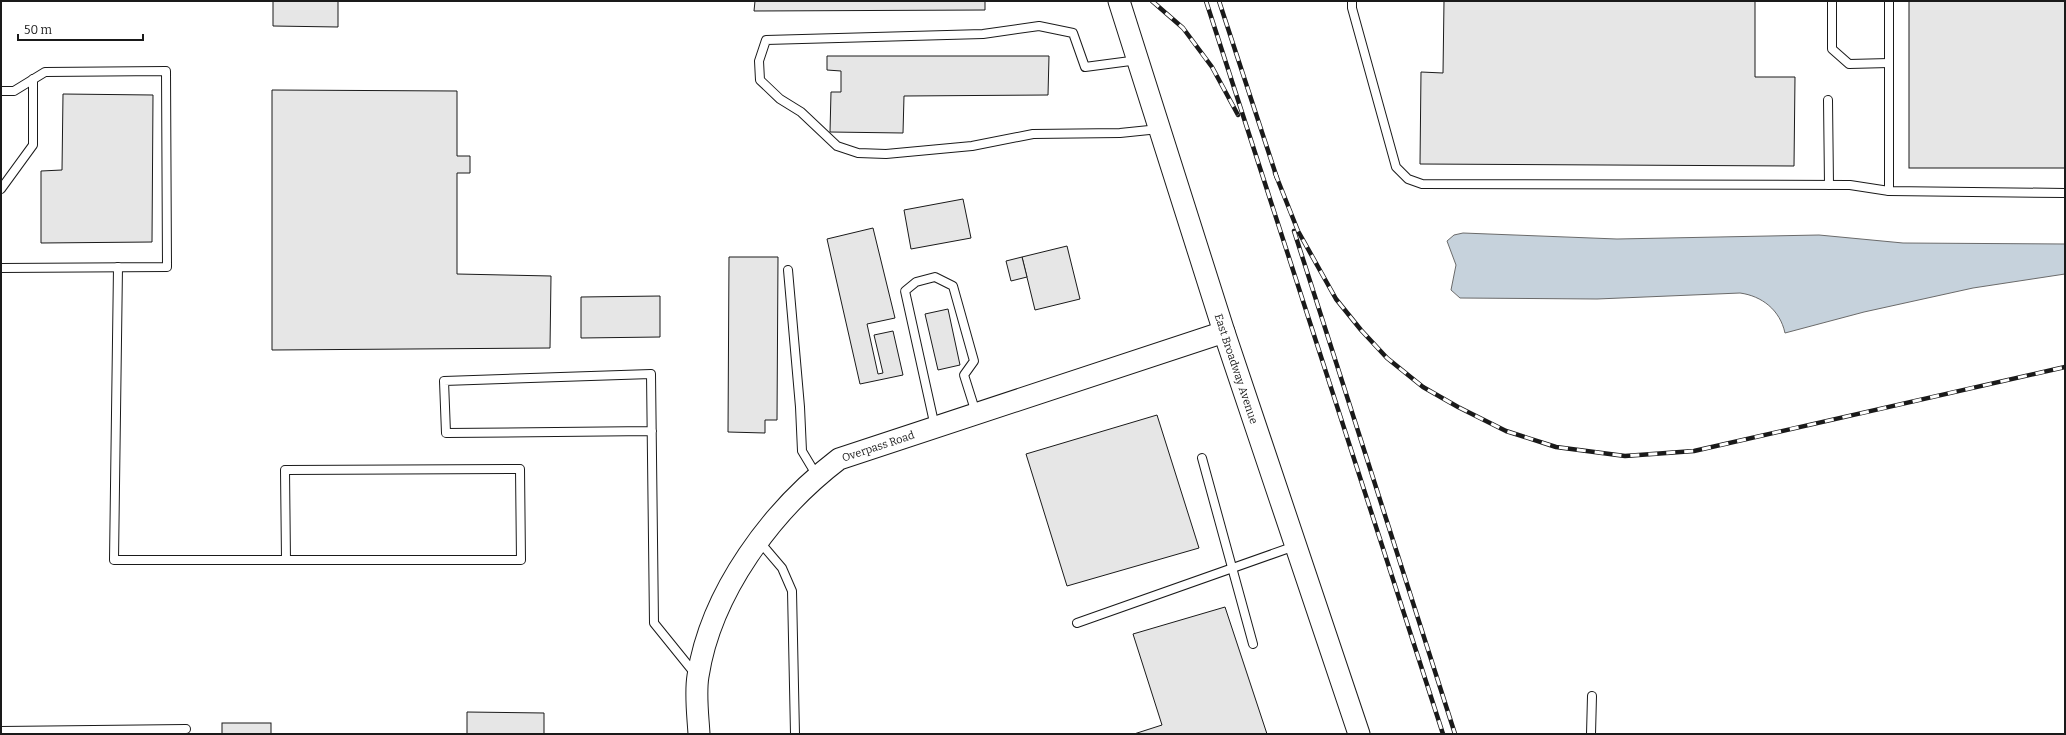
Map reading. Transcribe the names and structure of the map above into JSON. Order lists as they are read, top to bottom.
{
  "streets": {
    "main road": ["East Broadway Avenue", "Overpass Road"]
  },
  "crossings": [
    ["East Broadway Avenue", "Overpass Road"]
  ],
  "scale_bar": "50 m"
}
